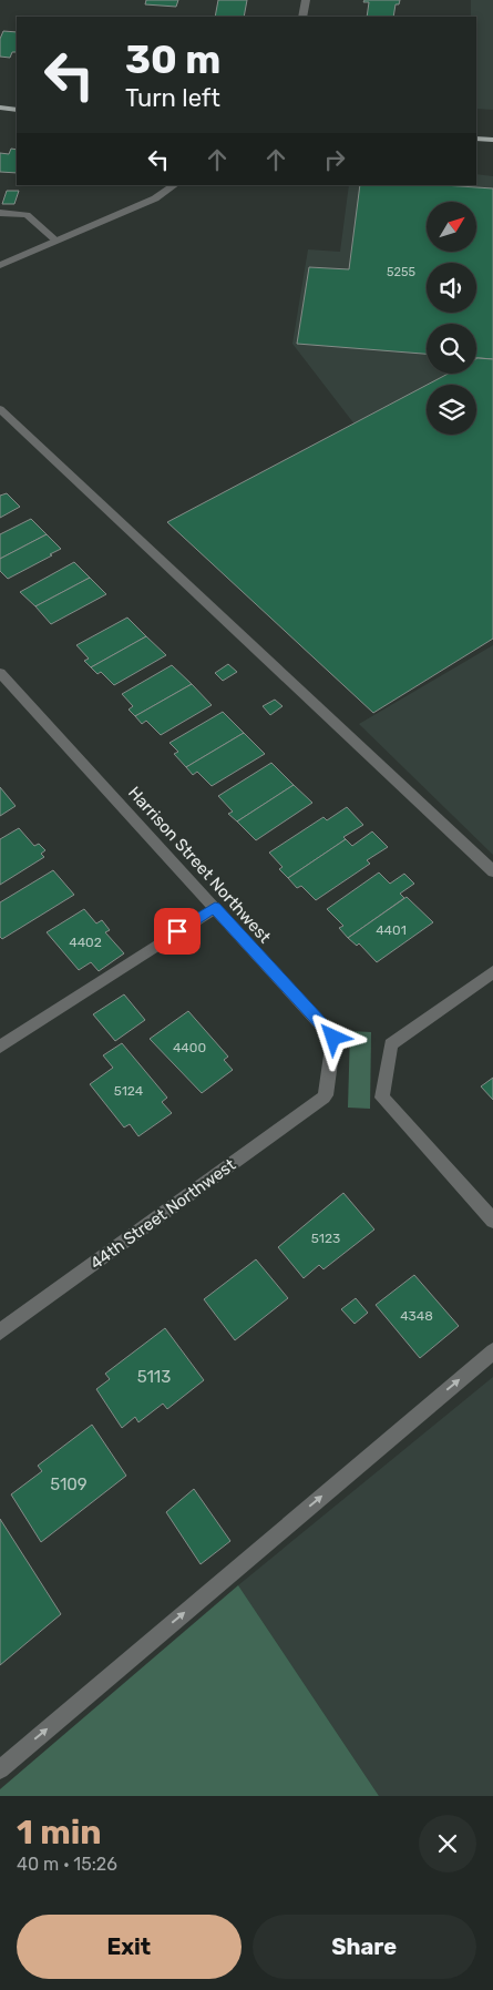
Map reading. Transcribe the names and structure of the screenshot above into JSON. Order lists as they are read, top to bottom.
{
  "streets": {
    "street": ["Harrison Street Northwest", "44th Street Northwest"]
  },
  "crossings": [
    ["Harrison Street Northwest", "44th Street Northwest"]
  ],
  "house_numbers": [
    "5255",
    "4401",
    "4402",
    "4400",
    "5124",
    "5123",
    "4348",
    "5113",
    "5109"
  ],
  "north": "top right",
  "page": {
    "turn": ["30 m", "Turn left"],
    "heading": ["1 min", "40 m · 15:26"],
    "buttons": ["Exit", "Share"]
  }
}
